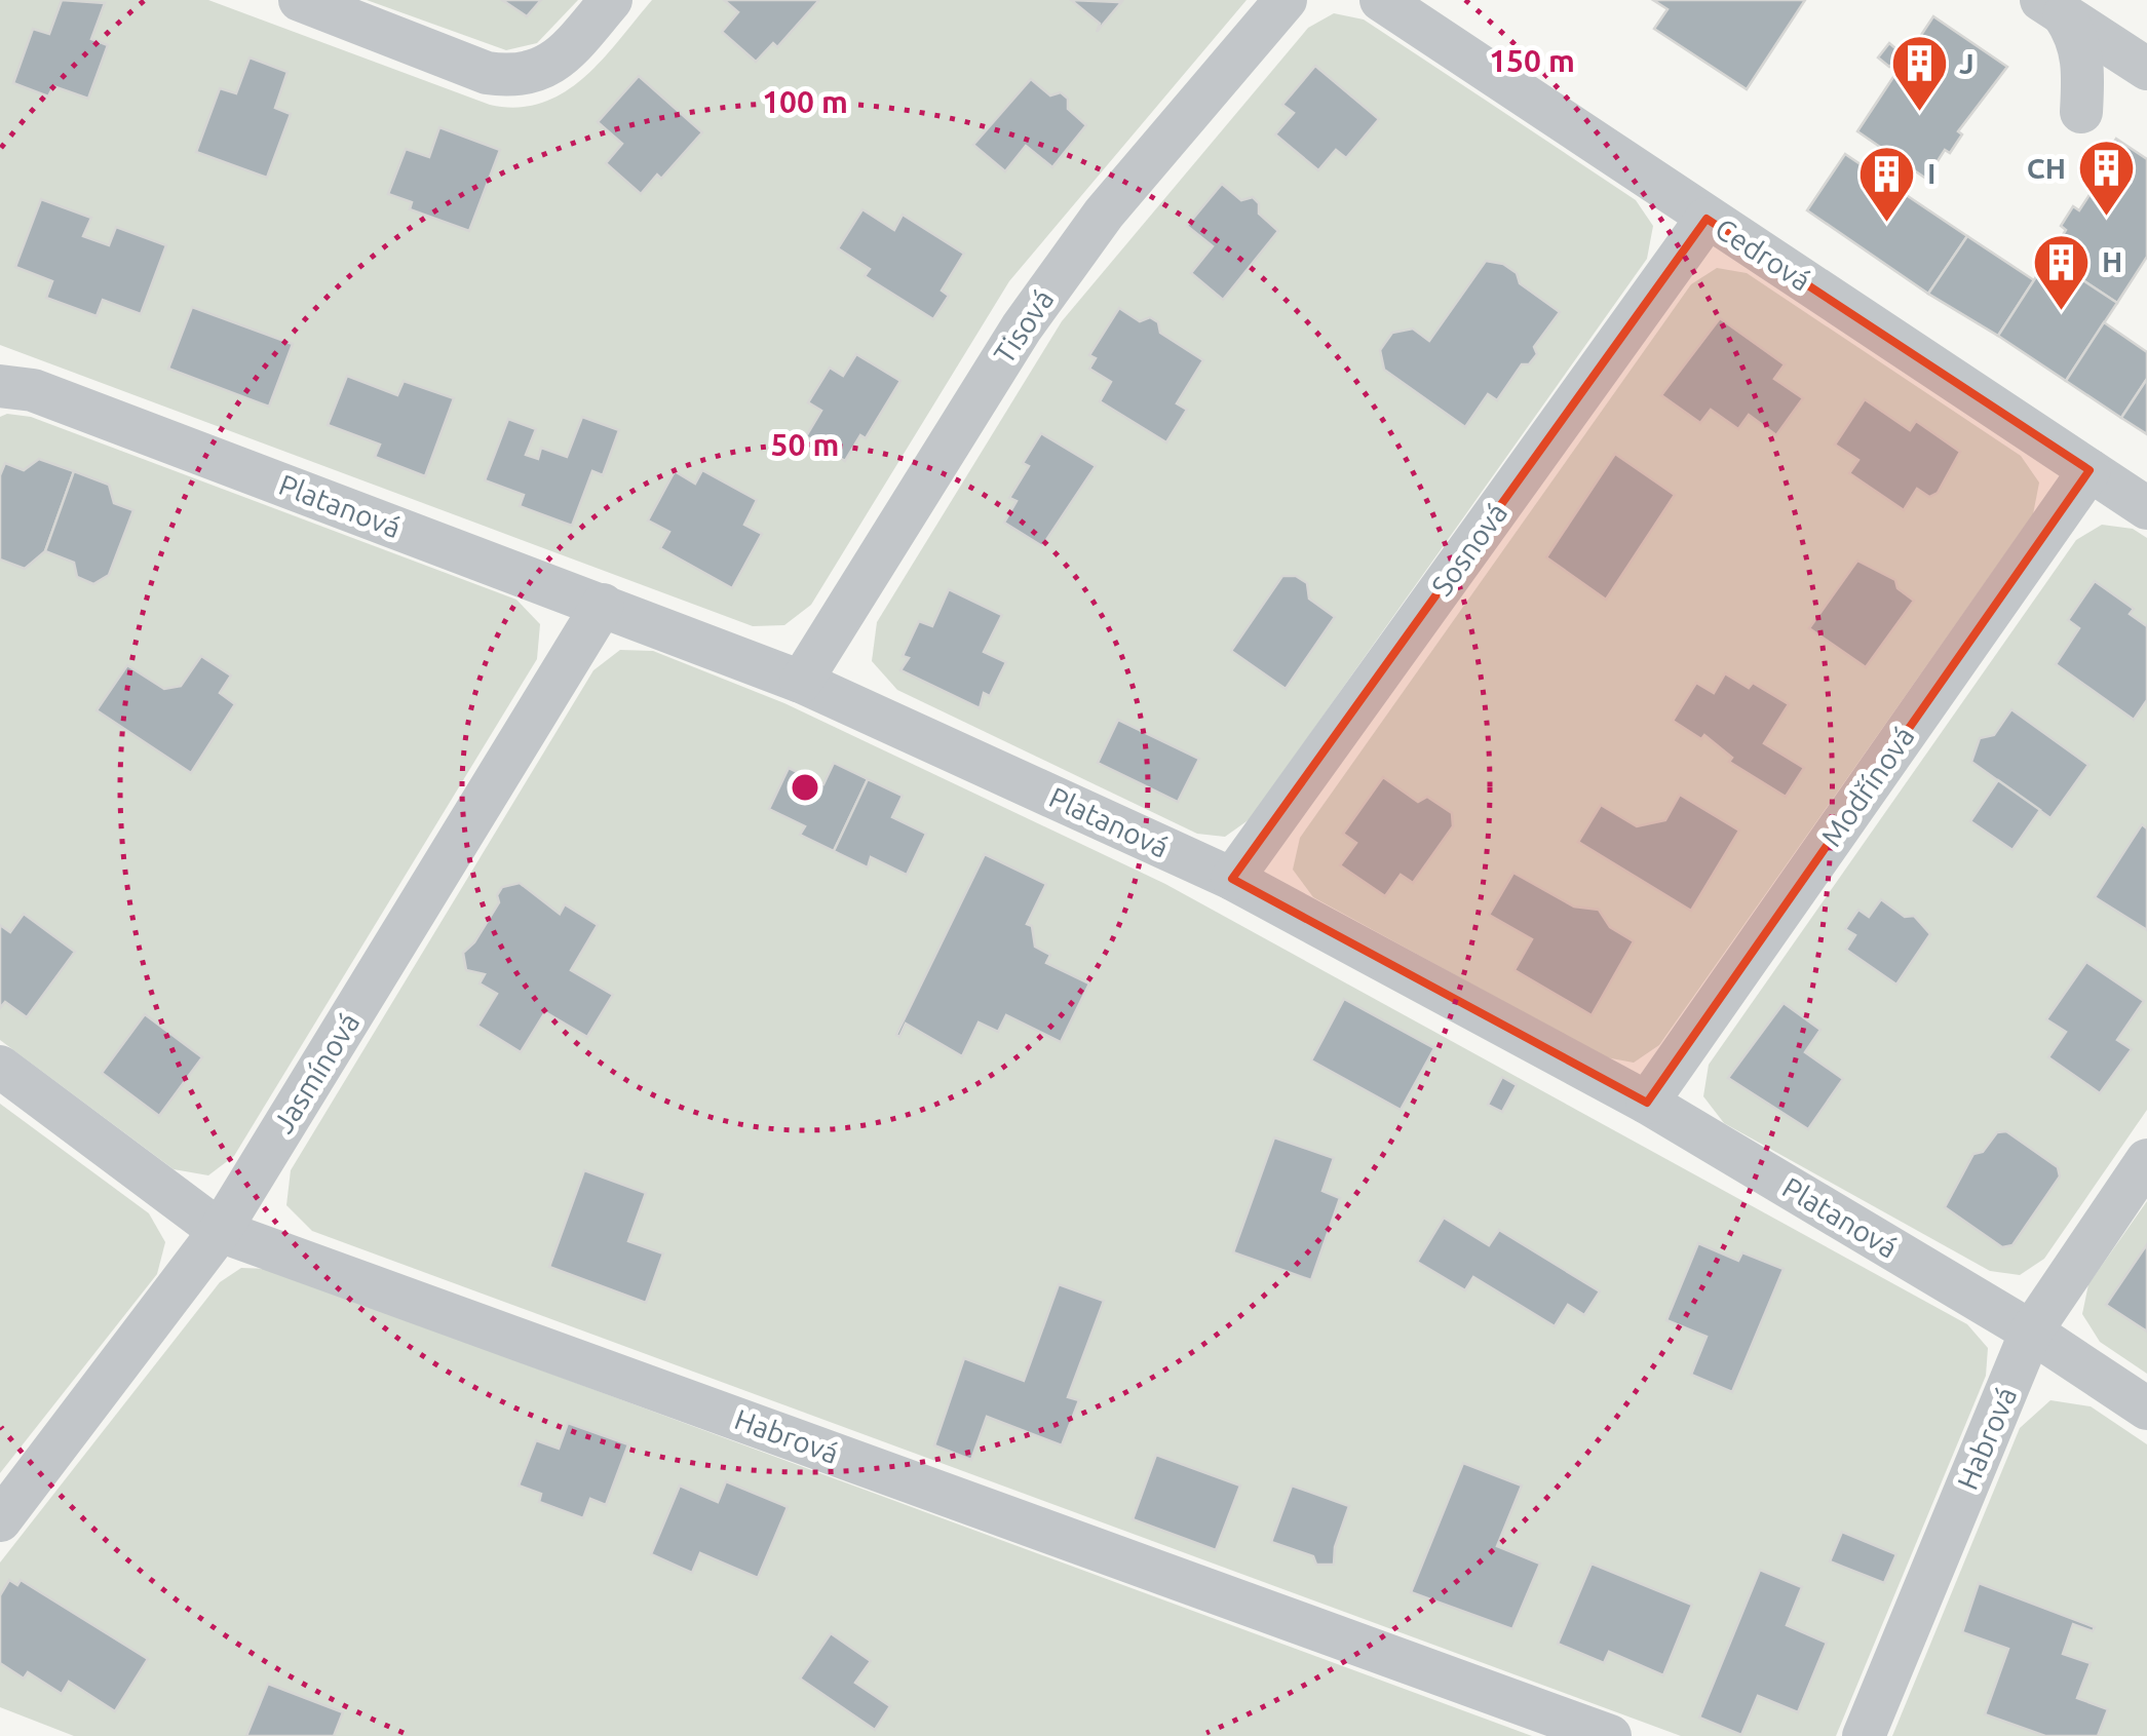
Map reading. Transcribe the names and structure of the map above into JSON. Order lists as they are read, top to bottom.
{
  "streets": {
    "street": [
      "Cedrová",
      "Tisová",
      "Platanová",
      "Sosnová",
      "Modřínová",
      "Jasmínová",
      "Habrová"
    ]
  },
  "crossings": [
    ["Cedrová", "Sosnová"],
    ["Cedrová", "Modřínová"],
    ["Tisová", "Platanová"],
    ["Platanová", "Sosnová"],
    ["Platanová", "Modřínová"],
    ["Platanová", "Jasmínová"],
    ["Platanová", "Habrová"],
    ["Jasmínová", "Habrová"]
  ],
  "places": {
    "building": [
      "J",
      "CH",
      "I",
      "H"
    ]
  },
  "rings": ["150 m", "100 m", "50 m"]
}
